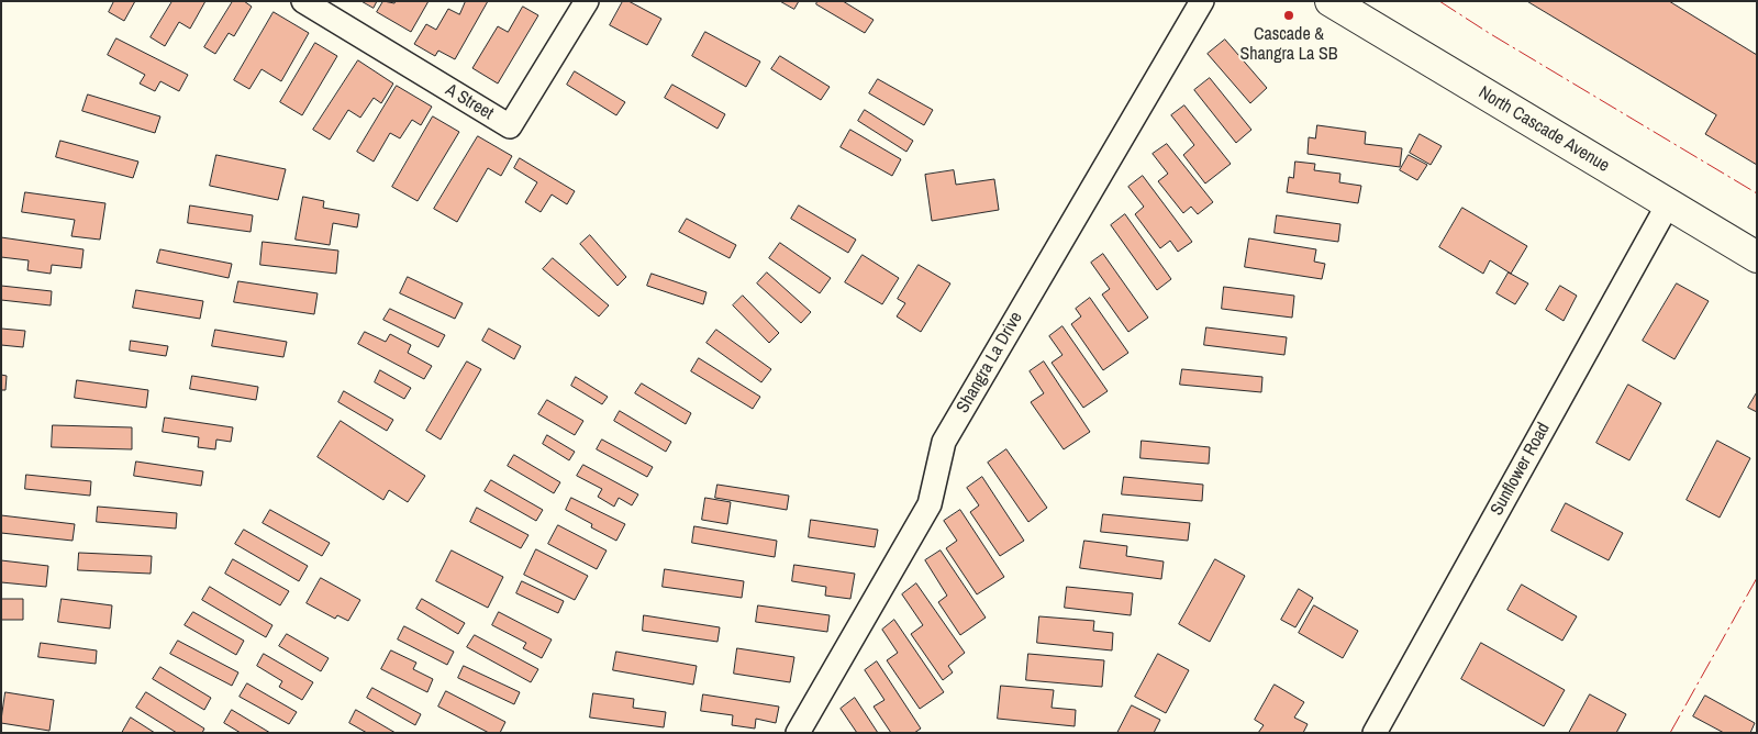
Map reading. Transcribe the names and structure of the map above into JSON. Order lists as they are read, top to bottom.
{
  "streets": {
    "street": [
      "A Street",
      "North Cascade Avenue",
      "Shangra La Drive",
      "Sunflower Road"
    ]
  },
  "crossings": [
    ["North Cascade Avenue", "Sunflower Road"]
  ],
  "places": ["Cascade & Shangra La SB"]
}
